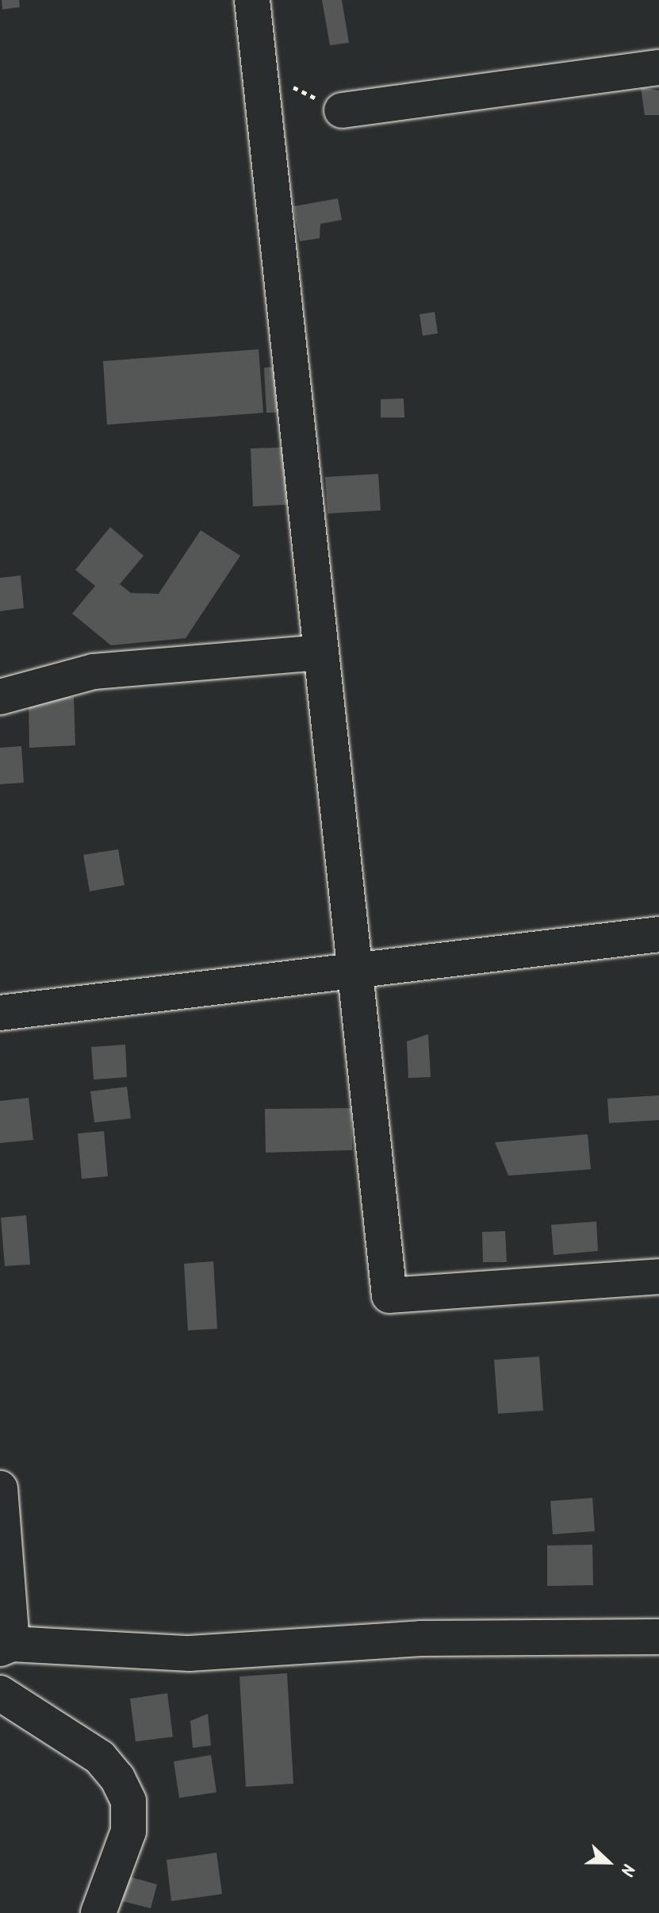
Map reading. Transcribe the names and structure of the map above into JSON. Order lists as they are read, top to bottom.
{
  "north": "right"
}
